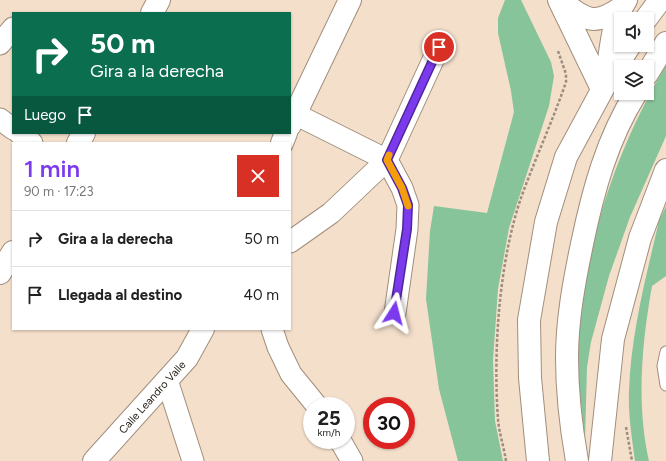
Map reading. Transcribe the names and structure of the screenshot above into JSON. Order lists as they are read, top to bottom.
{
  "streets": {
    "main road": ["Calle Leandro Valle"]
  },
  "page": {
    "turn": ["50 m", "Gira a la derecha"],
    "then": "Luego",
    "heading": ["1 min", "90 m · 17:23"],
    "list": [
      {
        "name": "Gira a la derecha",
        "value": "50 m"
      },
      {
        "name": "Llegada al destino",
        "value": "40 m"
      }
    ],
    "speed": "25 km/h",
    "limit": "30"
  }
}
